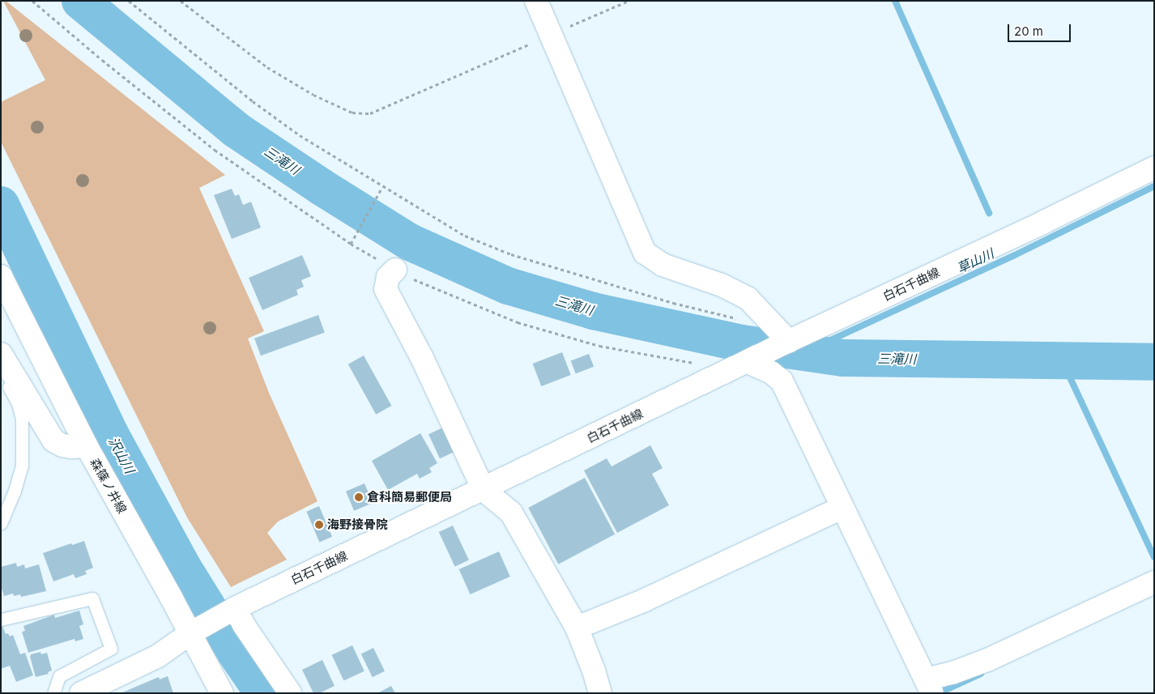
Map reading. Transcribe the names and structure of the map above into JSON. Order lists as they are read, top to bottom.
{
  "streets": {
    "street": ["白石千曲線", "森篠ノ井線"]
  },
  "crossings": [
    ["白石千曲線", "森篠ノ井線"]
  ],
  "water": ["三滝川", "草山川", "沢山川"],
  "places": ["倉科簡易郵便局", "海野接骨院"],
  "scale_bar": "20 m"
}
